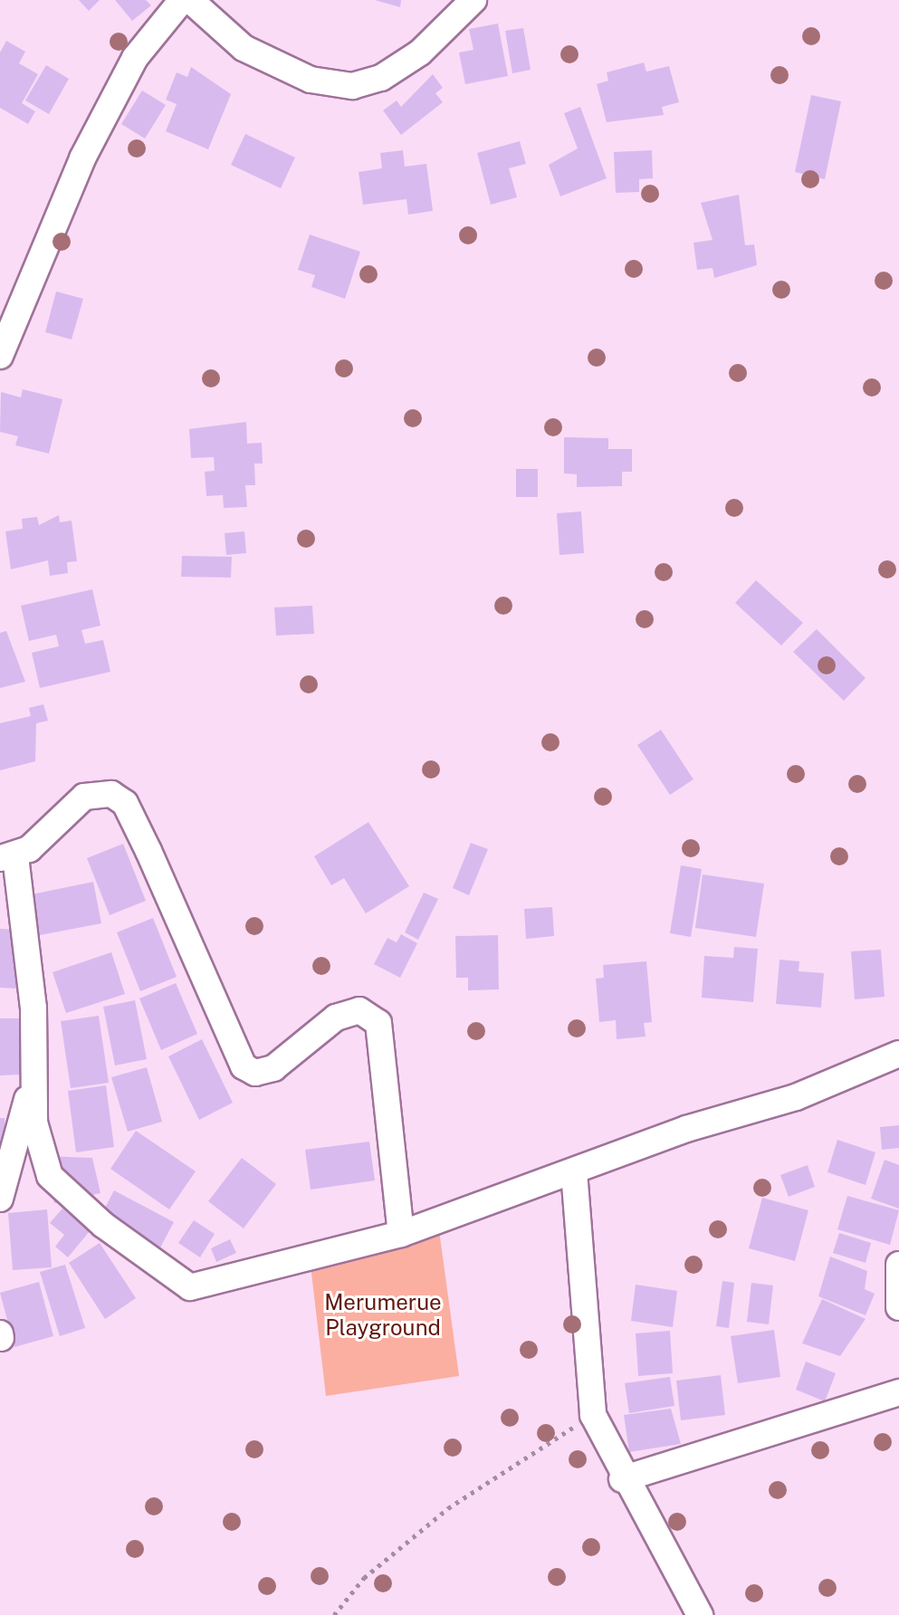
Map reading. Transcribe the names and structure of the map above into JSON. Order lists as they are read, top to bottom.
{
  "parks": ["Merumerue Playground"]
}
